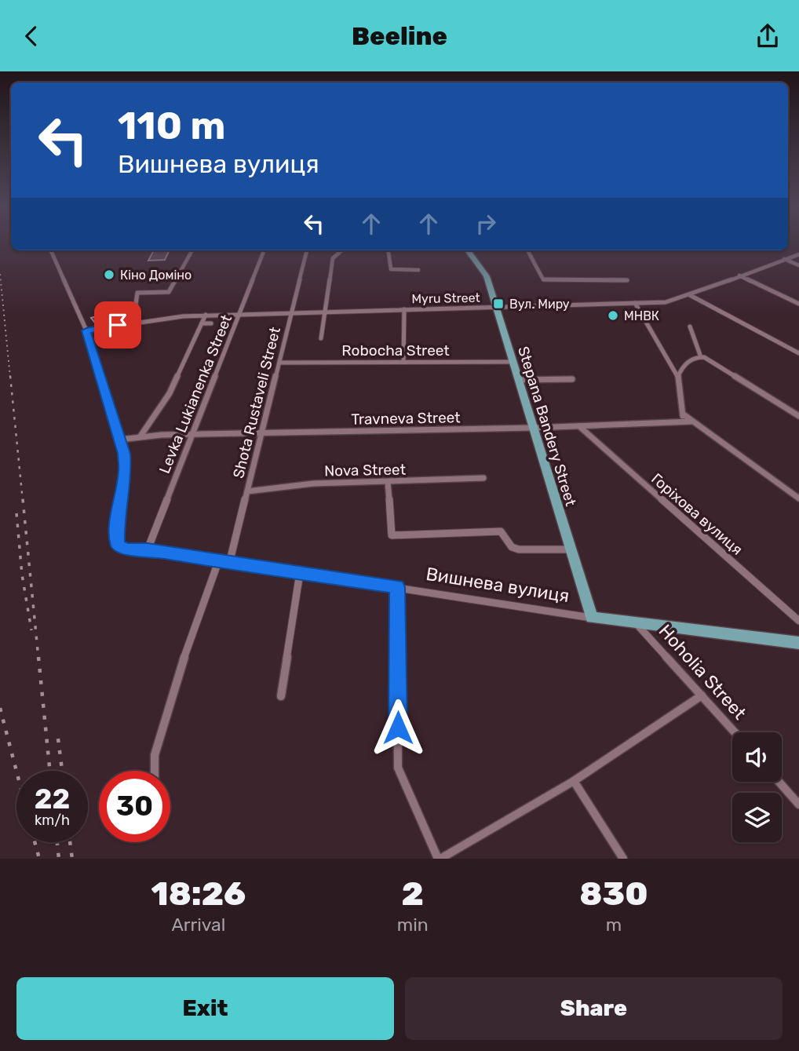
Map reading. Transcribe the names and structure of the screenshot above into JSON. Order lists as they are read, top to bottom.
{
  "streets": {
    "main road": ["Stepana Bandery Street", "Вишнева вулиця"],
    "street": [
      "Myru Street",
      "Robocha Street",
      "Levka Lukianenka Street",
      "Shota Rustaveli Street",
      "Travneva Street",
      "Nova Street",
      "Горіхова вулиця",
      "Hoholia Street"
    ]
  },
  "crossings": [
    ["Myru Street", "Levka Lukianenka Street"],
    ["Myru Street", "Shota Rustaveli Street"],
    ["Myru Street", "Stepana Bandery Street"],
    ["Robocha Street", "Shota Rustaveli Street"],
    ["Robocha Street", "Stepana Bandery Street"],
    ["Levka Lukianenka Street", "Travneva Street"],
    ["Levka Lukianenka Street", "Вишнева вулиця"],
    ["Shota Rustaveli Street", "Travneva Street"],
    ["Shota Rustaveli Street", "Nova Street"],
    ["Shota Rustaveli Street", "Вишнева вулиця"],
    ["Travneva Street", "Stepana Bandery Street"],
    ["Travneva Street", "Горіхова вулиця"],
    ["Travneva Street", "Вишнева вулиця"],
    ["Stepana Bandery Street", "Вишнева вулиця"],
    ["Вишнева вулиця", "Hoholia Street"]
  ],
  "places": {
    "other": ["Кіно Доміно", "МНВК"],
    "transit": ["Вул. Миру"]
  },
  "page": {
    "header": "Beeline",
    "turn": ["110 m", "Вишнева вулиця"],
    "speed": "22 km/h",
    "limit": "30",
    "eta": [
      "18:26",
      "Arrival",
      "2",
      "min",
      "830",
      "m"
    ],
    "buttons": ["Exit", "Share"]
  }
}
